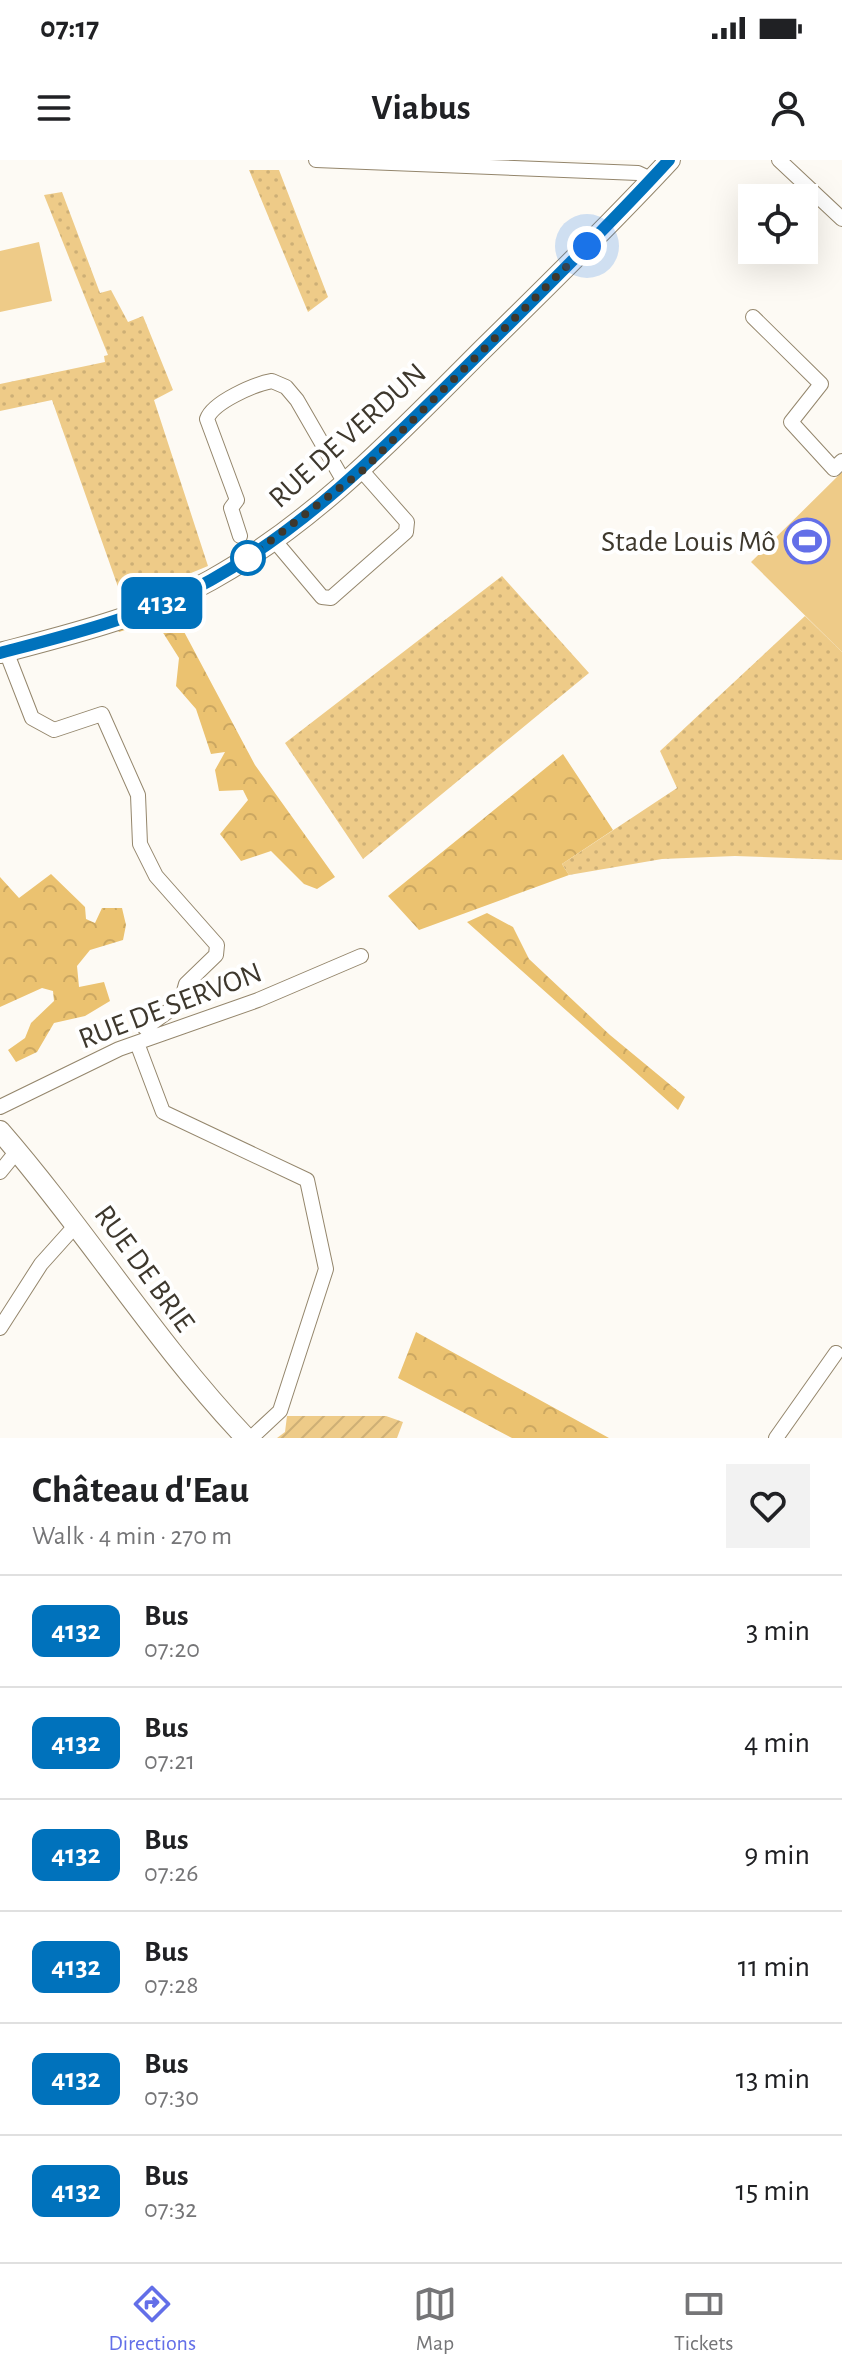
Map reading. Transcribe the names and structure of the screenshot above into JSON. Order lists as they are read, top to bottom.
{
  "streets": {
    "street": ["RUE DE VERDUN", "RUE DE SERVON", "RUE DE BRIE"]
  },
  "places": {
    "sports": ["Stade Louis Mô"]
  },
  "lines": ["bus line 4132"],
  "page": {
    "status": "07:17",
    "header": "Viabus",
    "on_map": "4132",
    "heading": ["Château d'Eau", "Walk · 4 min · 270 m"],
    "list": [
      {
        "mark": "4132",
        "name": "Bus",
        "note": "07:20",
        "value": "3 min"
      },
      {
        "mark": "4132",
        "name": "Bus",
        "note": "07:21",
        "value": "4 min"
      },
      {
        "mark": "4132",
        "name": "Bus",
        "note": "07:26",
        "value": "9 min"
      },
      {
        "mark": "4132",
        "name": "Bus",
        "note": "07:28",
        "value": "11 min"
      },
      {
        "mark": "4132",
        "name": "Bus",
        "note": "07:30",
        "value": "13 min"
      },
      {
        "mark": "4132",
        "name": "Bus",
        "note": "07:32",
        "value": "15 min"
      }
    ],
    "tabs": ["Directions", "Map", "Tickets"]
  }
}
